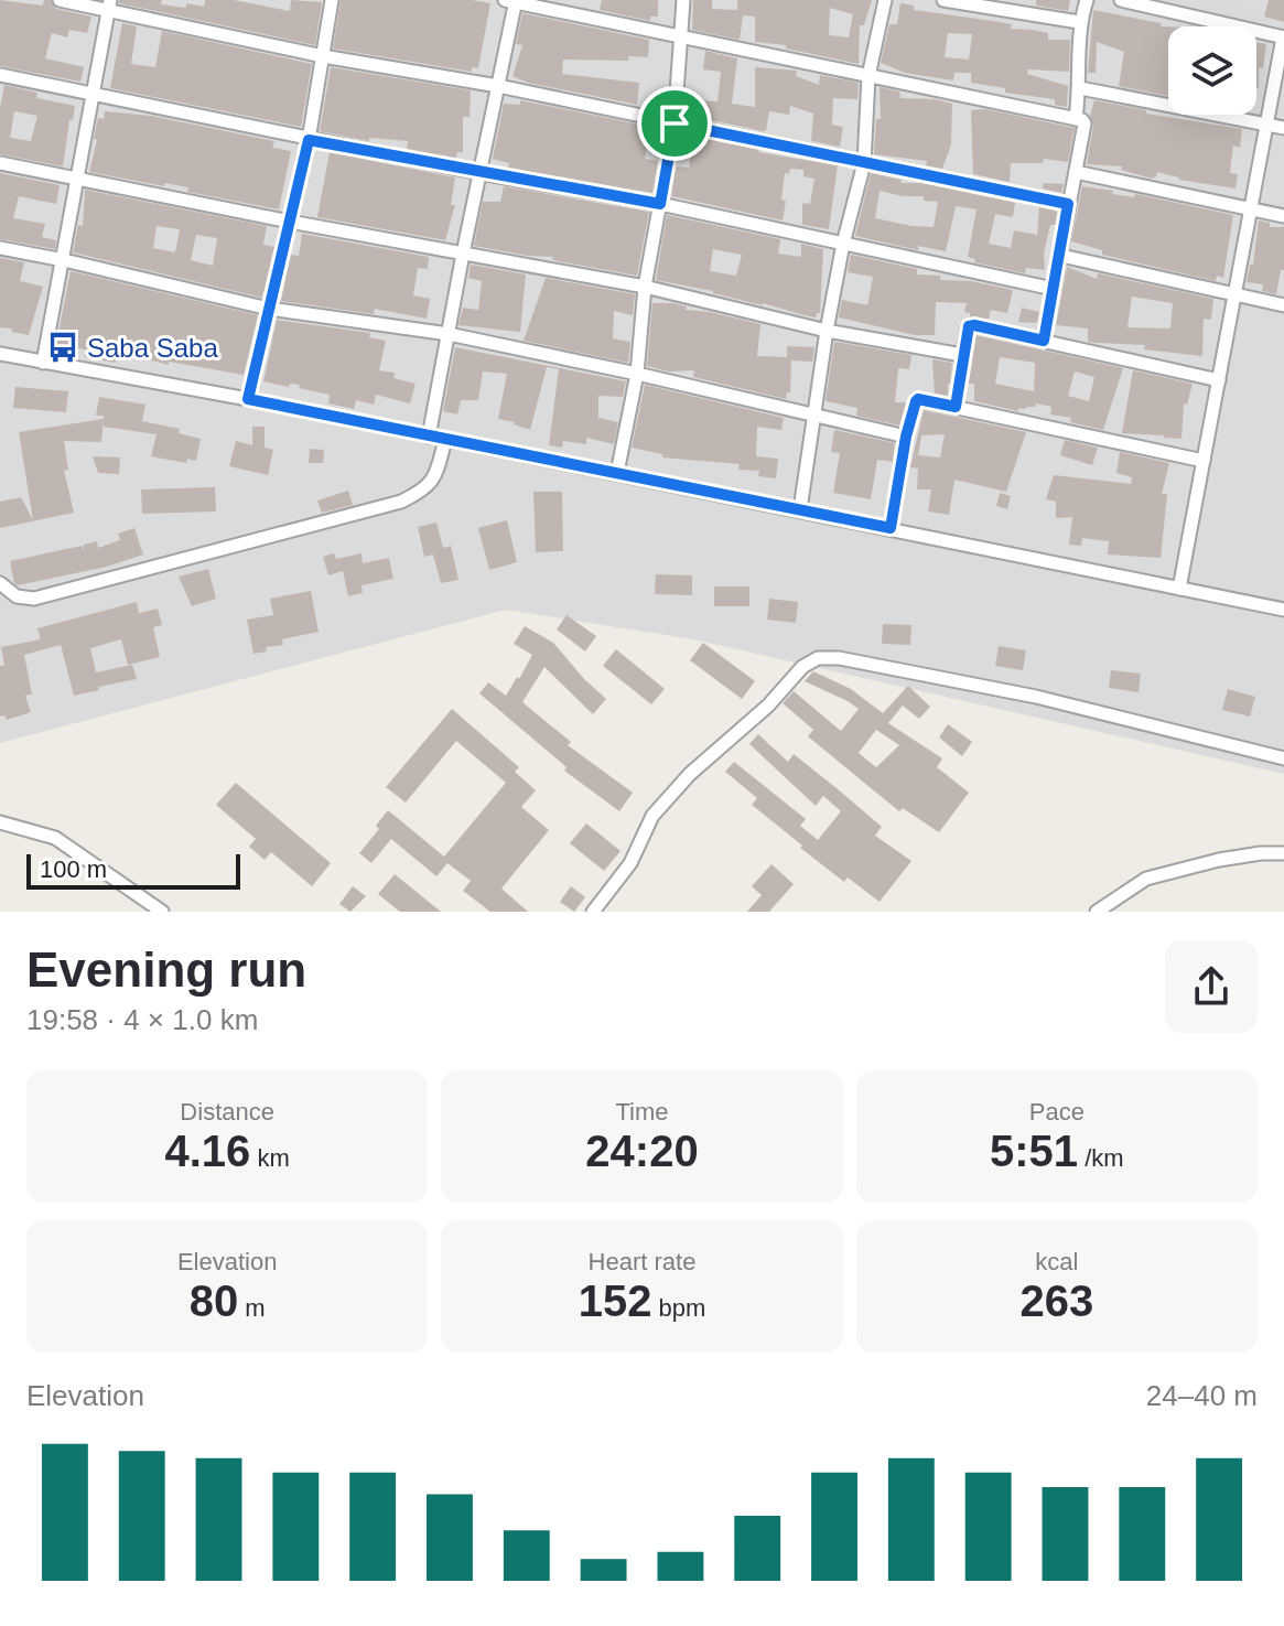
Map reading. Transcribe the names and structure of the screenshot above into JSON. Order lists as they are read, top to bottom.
{
  "places": {
    "bus stop": ["Saba Saba"]
  },
  "scale_bar": "100 m",
  "page": {
    "scale": "100 m",
    "heading": ["Evening run", "19:58 · 4 × 1.0 km"],
    "stats": [
      ["Distance", "4.16 km"],
      ["Time", "24:20"],
      ["Pace", "5:51 /km"],
      ["Elevation", "80 m"],
      ["Heart rate", "152 bpm"],
      ["kcal", "263"]
    ],
    "chart": ["Elevation", "24–40 m"]
  }
}
